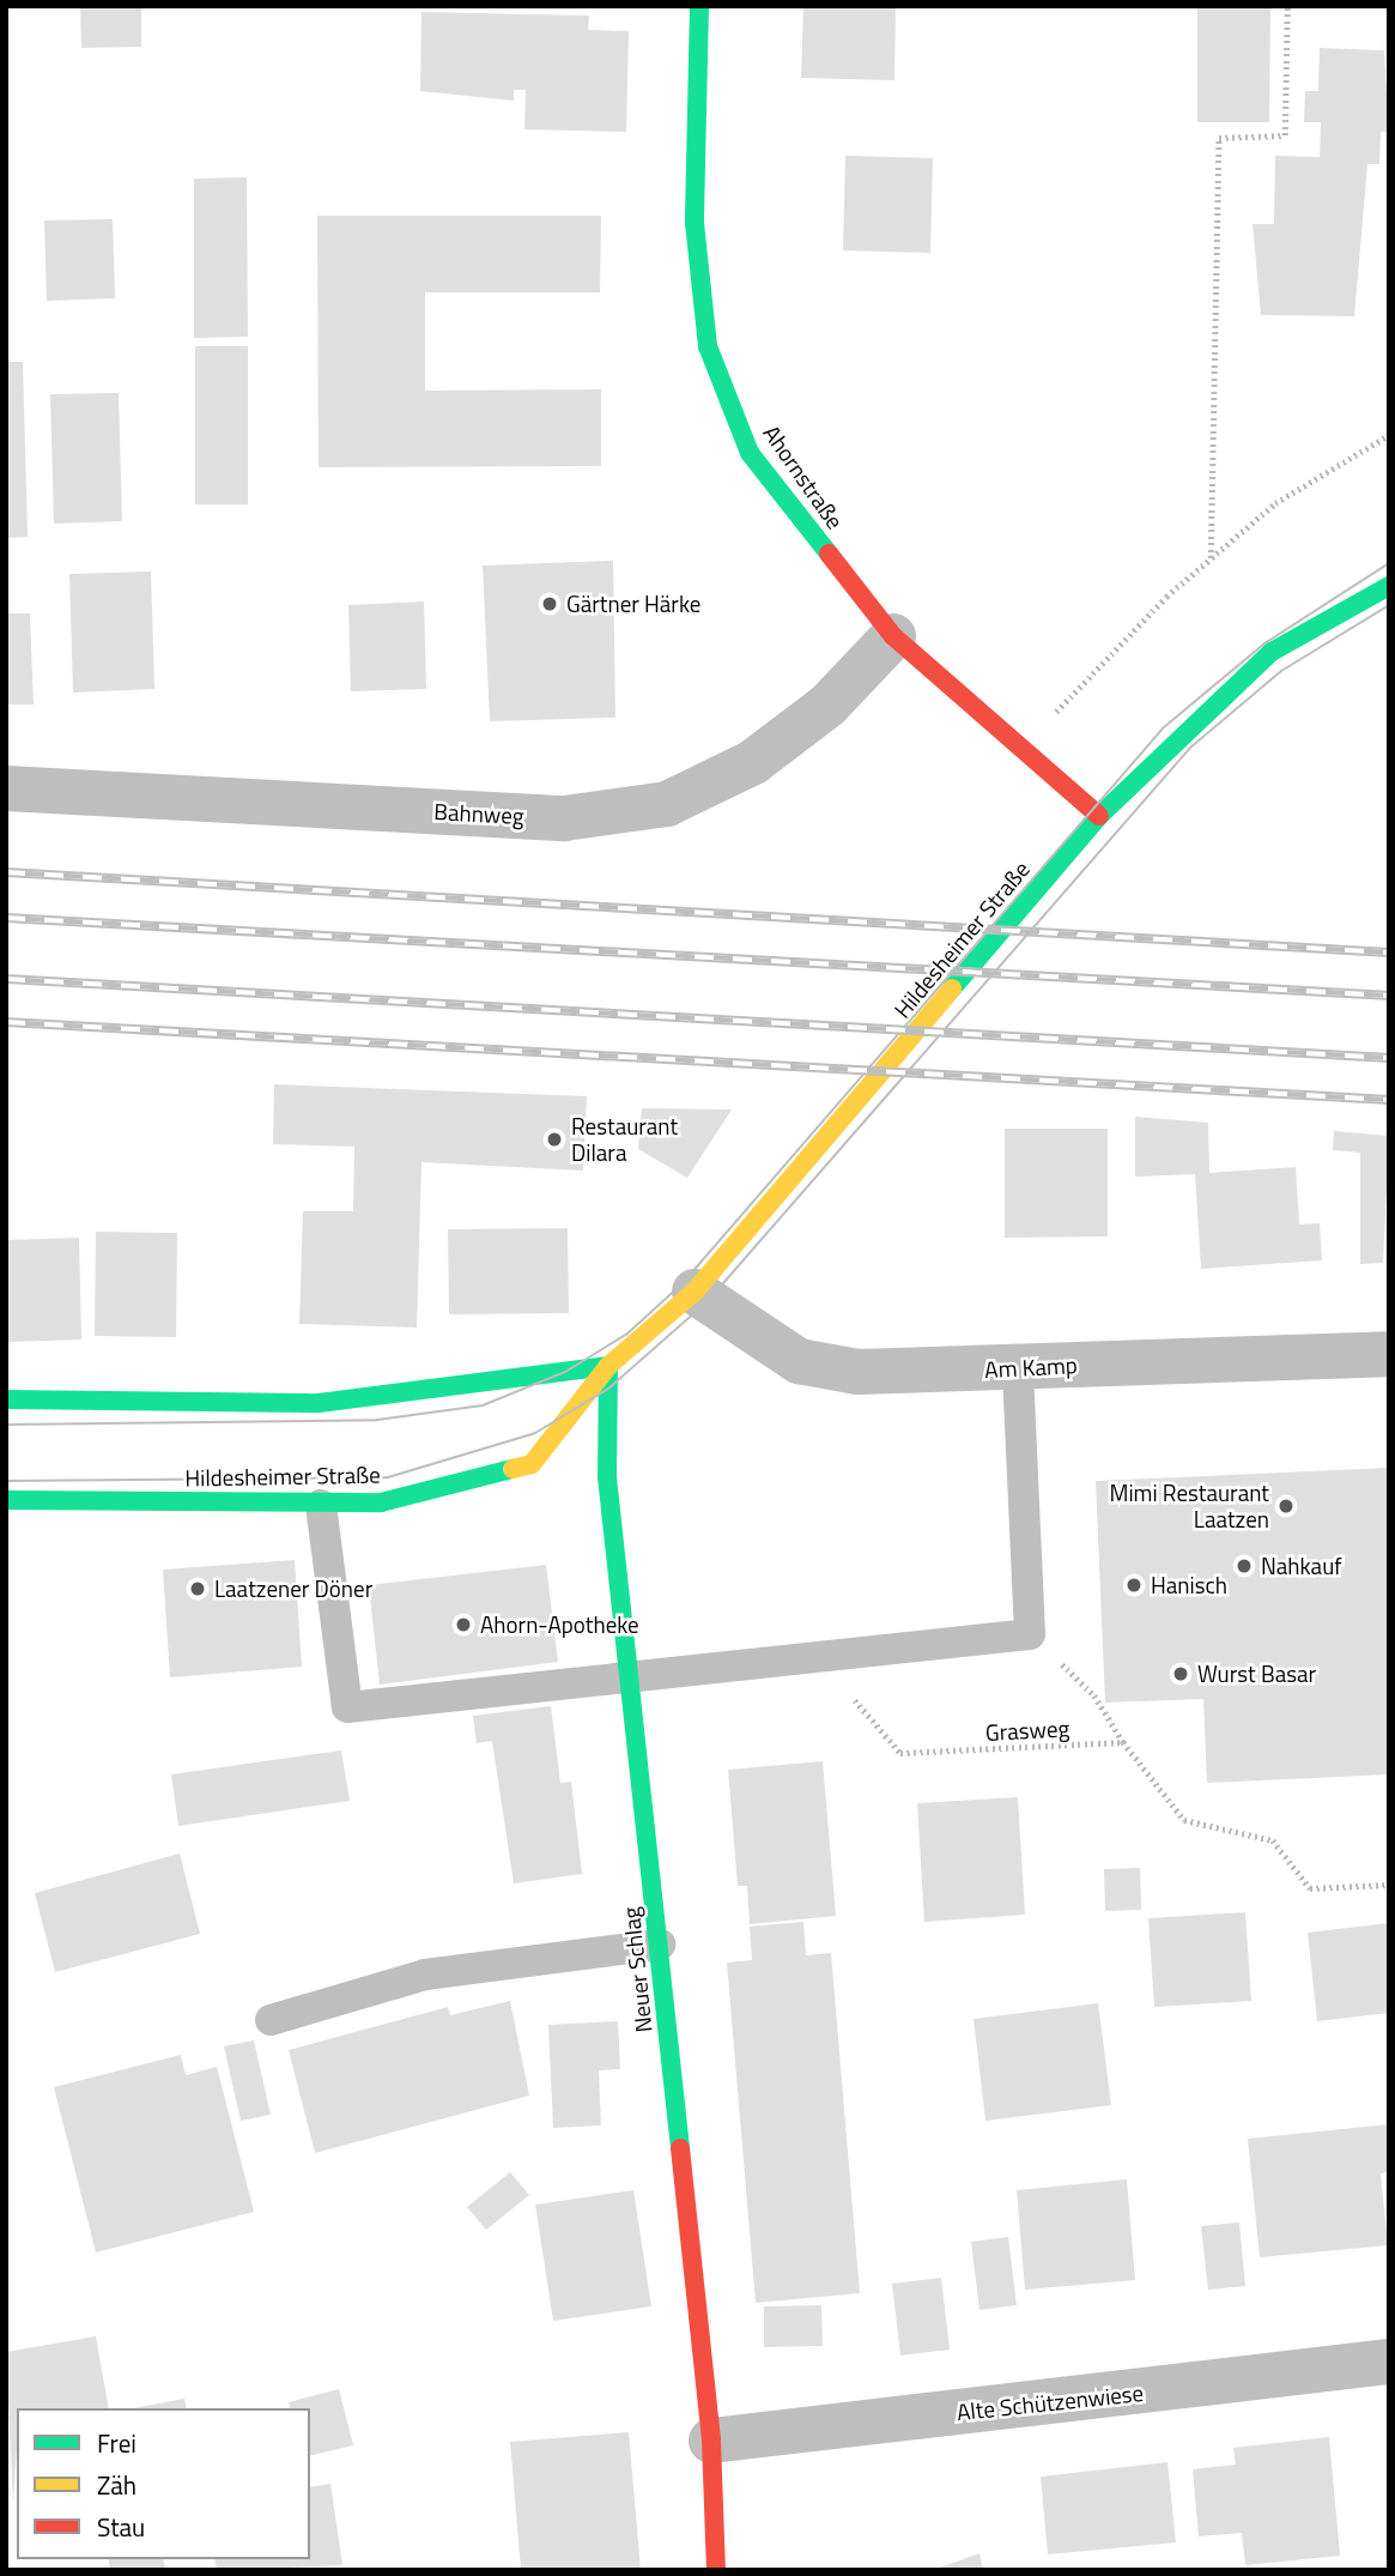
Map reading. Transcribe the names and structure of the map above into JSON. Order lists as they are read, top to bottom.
{
  "streets": {
    "street": [
      "Ahornstraße",
      "Bahnweg",
      "Hildesheimer Straße",
      "Am Kamp",
      "Neuer Schlag",
      "Alte Schützenwiese"
    ],
    "path": ["Grasweg"]
  },
  "crossings": [
    ["Ahornstraße", "Bahnweg"],
    ["Ahornstraße", "Hildesheimer Straße"],
    ["Hildesheimer Straße", "Am Kamp"],
    ["Hildesheimer Straße", "Neuer Schlag"],
    ["Neuer Schlag", "Alte Schützenwiese"]
  ],
  "places": [
    "Gärtner Härke",
    "Restaurant Dilara",
    "Mimi Restaurant Laatzen",
    "Nahkauf",
    "Hanisch",
    "Laatzener Döner",
    "Ahorn-Apotheke",
    "Wurst Basar"
  ],
  "legend": ["Frei", "Zäh", "Stau"]
}
